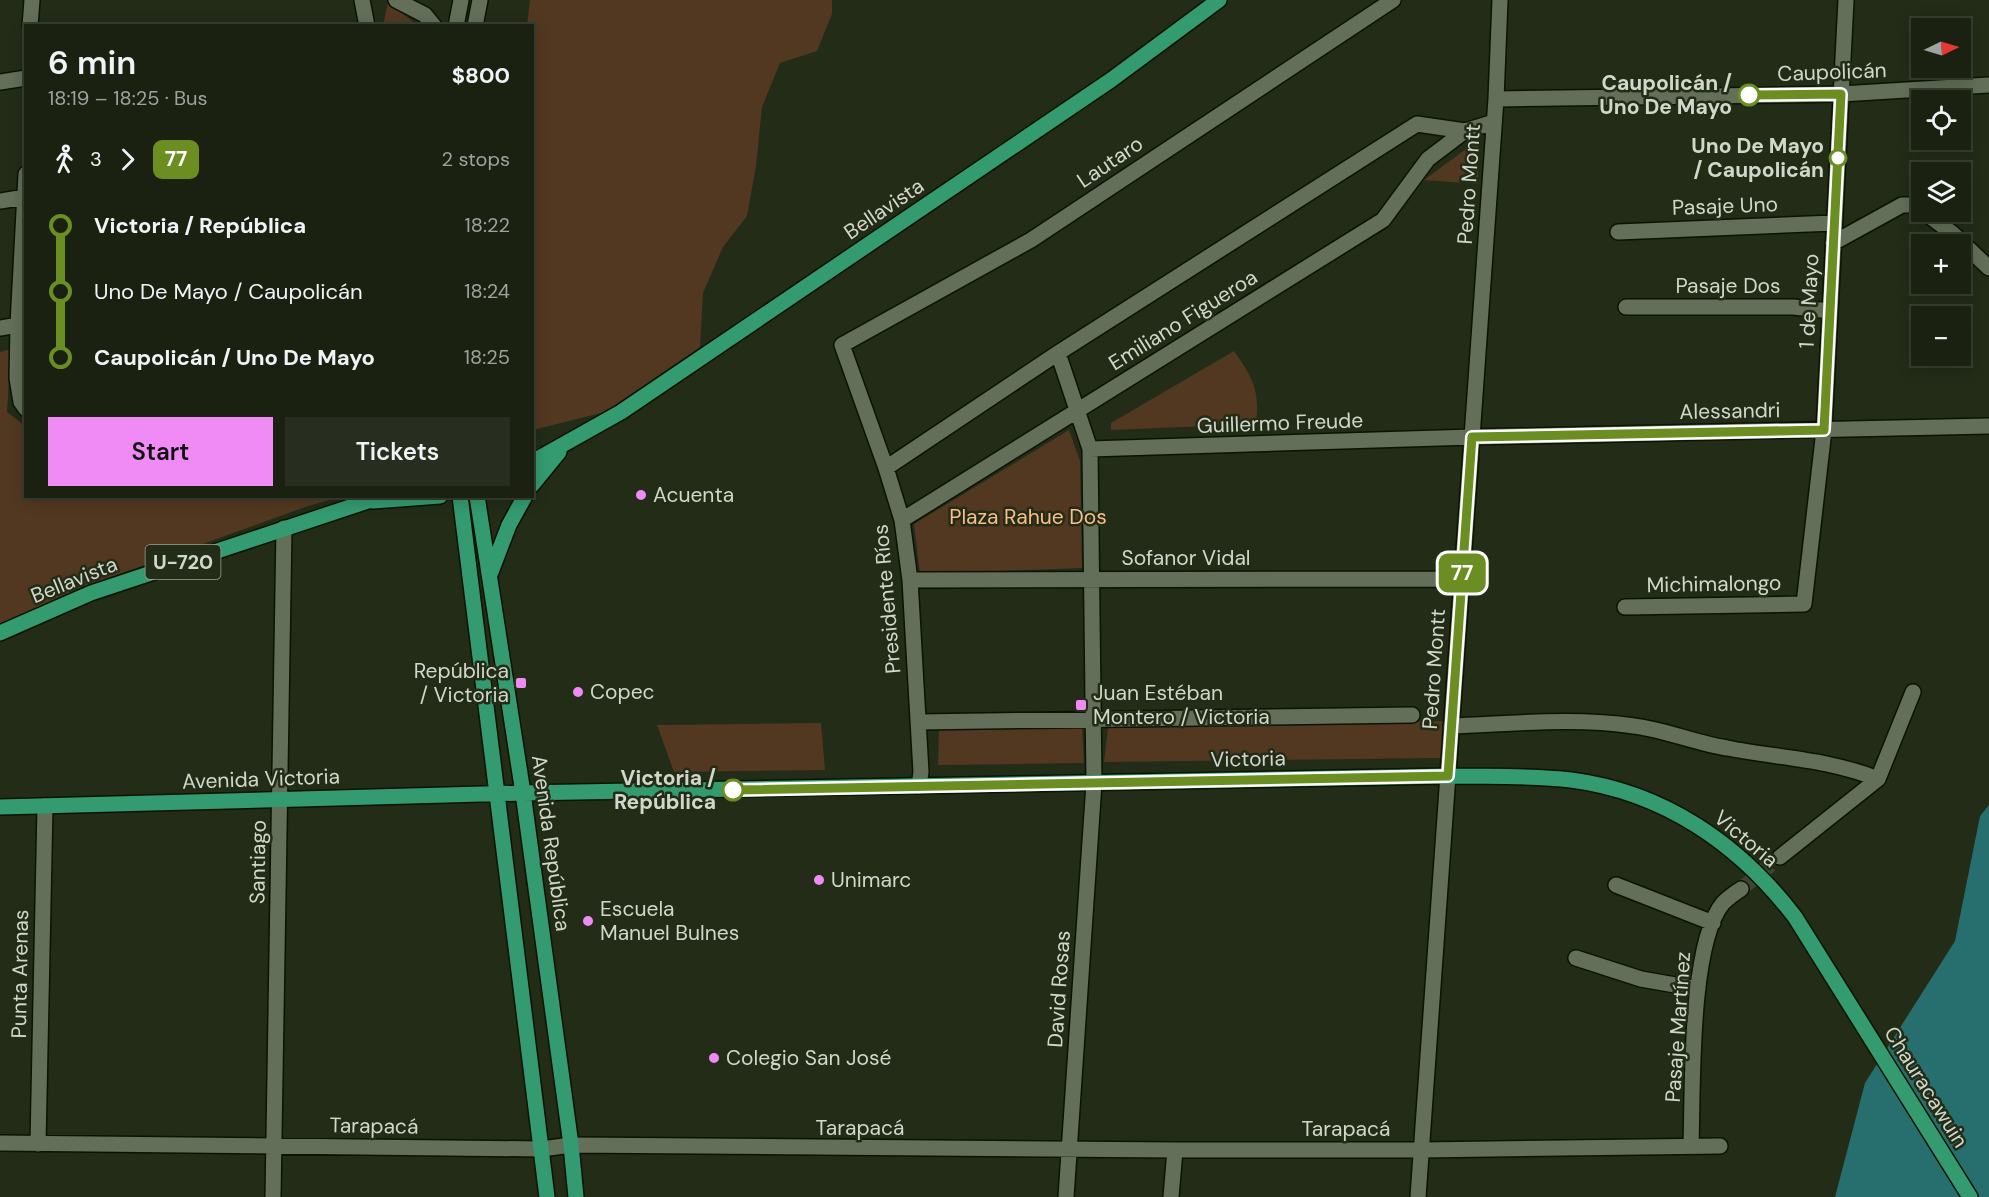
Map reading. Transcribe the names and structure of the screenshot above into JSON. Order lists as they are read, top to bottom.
{
  "streets": {
    "main road": [
      "Bellavista",
      "U-720",
      "Victoria",
      "Avenida Victoria",
      "Avenida República",
      "Chauracawuin"
    ],
    "street": [
      "Caupolicán",
      "Lautaro",
      "Pedro Montt",
      "Pasaje Uno",
      "Pasaje Dos",
      "1 de Mayo",
      "Emiliano Figueroa",
      "Alessandri",
      "Guillermo Freude",
      "Sofanor Vidal",
      "Michimalongo",
      "Presidente Ríos",
      "Santiago",
      "Punta Arenas",
      "David Rosas",
      "Pasaje Martínez",
      "Tarapacá"
    ]
  },
  "crossings": [
    ["Caupolicán", "Pedro Montt"],
    ["Caupolicán", "1 de Mayo"],
    ["Lautaro", "Presidente Ríos"],
    ["Pedro Montt", "Emiliano Figueroa"],
    ["Pedro Montt", "Alessandri"],
    ["Pedro Montt", "Guillermo Freude"],
    ["Pedro Montt", "Sofanor Vidal"],
    ["Pedro Montt", "Victoria"],
    ["Pedro Montt", "Tarapacá"],
    ["Pasaje Uno", "1 de Mayo"],
    ["Bellavista", "Santiago"],
    ["Pasaje Dos", "1 de Mayo"],
    ["1 de Mayo", "Alessandri"],
    ["1 de Mayo", "Michimalongo"],
    ["Emiliano Figueroa", "Presidente Ríos"],
    ["Emiliano Figueroa", "David Rosas"],
    ["Alessandri", "Guillermo Freude"],
    ["Guillermo Freude", "David Rosas"],
    ["Sofanor Vidal", "Presidente Ríos"],
    ["Sofanor Vidal", "David Rosas"],
    ["Presidente Ríos", "Victoria"],
    ["Victoria", "Avenida Victoria"],
    ["Victoria", "Avenida República"],
    ["Victoria", "David Rosas"],
    ["Victoria", "Chauracawuin"],
    ["Avenida Victoria", "Avenida República"],
    ["Avenida Victoria", "Santiago"],
    ["Avenida Victoria", "Punta Arenas"],
    ["Avenida República", "Tarapacá"],
    ["Santiago", "Tarapacá"],
    ["Punta Arenas", "Tarapacá"],
    ["David Rosas", "Tarapacá"],
    ["Pasaje Martínez", "Tarapacá"]
  ],
  "parks": ["Plaza Rahue Dos"],
  "places": {
    "other": [
      "Caupolicán / Uno De Mayo",
      "Uno De Mayo / Caupolicán",
      "Acuenta",
      "Copec",
      "Victoria / República",
      "Unimarc",
      "Escuela Manuel Bulnes",
      "Colegio San José"
    ],
    "transit": ["República / Victoria", "Juan Estéban Montero / Victoria"]
  },
  "lines": ["bus line 77"],
  "north": "right",
  "page": {
    "on_map": "77",
    "map_buttons": ["+", "−"],
    "heading": ["6 min", "18:19 – 18:25 · Bus", "$800"],
    "legs": ["3", "77", "2 stops"],
    "list": [
      {
        "name": "Victoria / República",
        "value": "18:22"
      },
      {
        "name": "Uno De Mayo / Caupolicán",
        "value": "18:24"
      },
      {
        "name": "Caupolicán / Uno De Mayo",
        "value": "18:25"
      }
    ],
    "buttons": ["Start", "Tickets"]
  }
}
